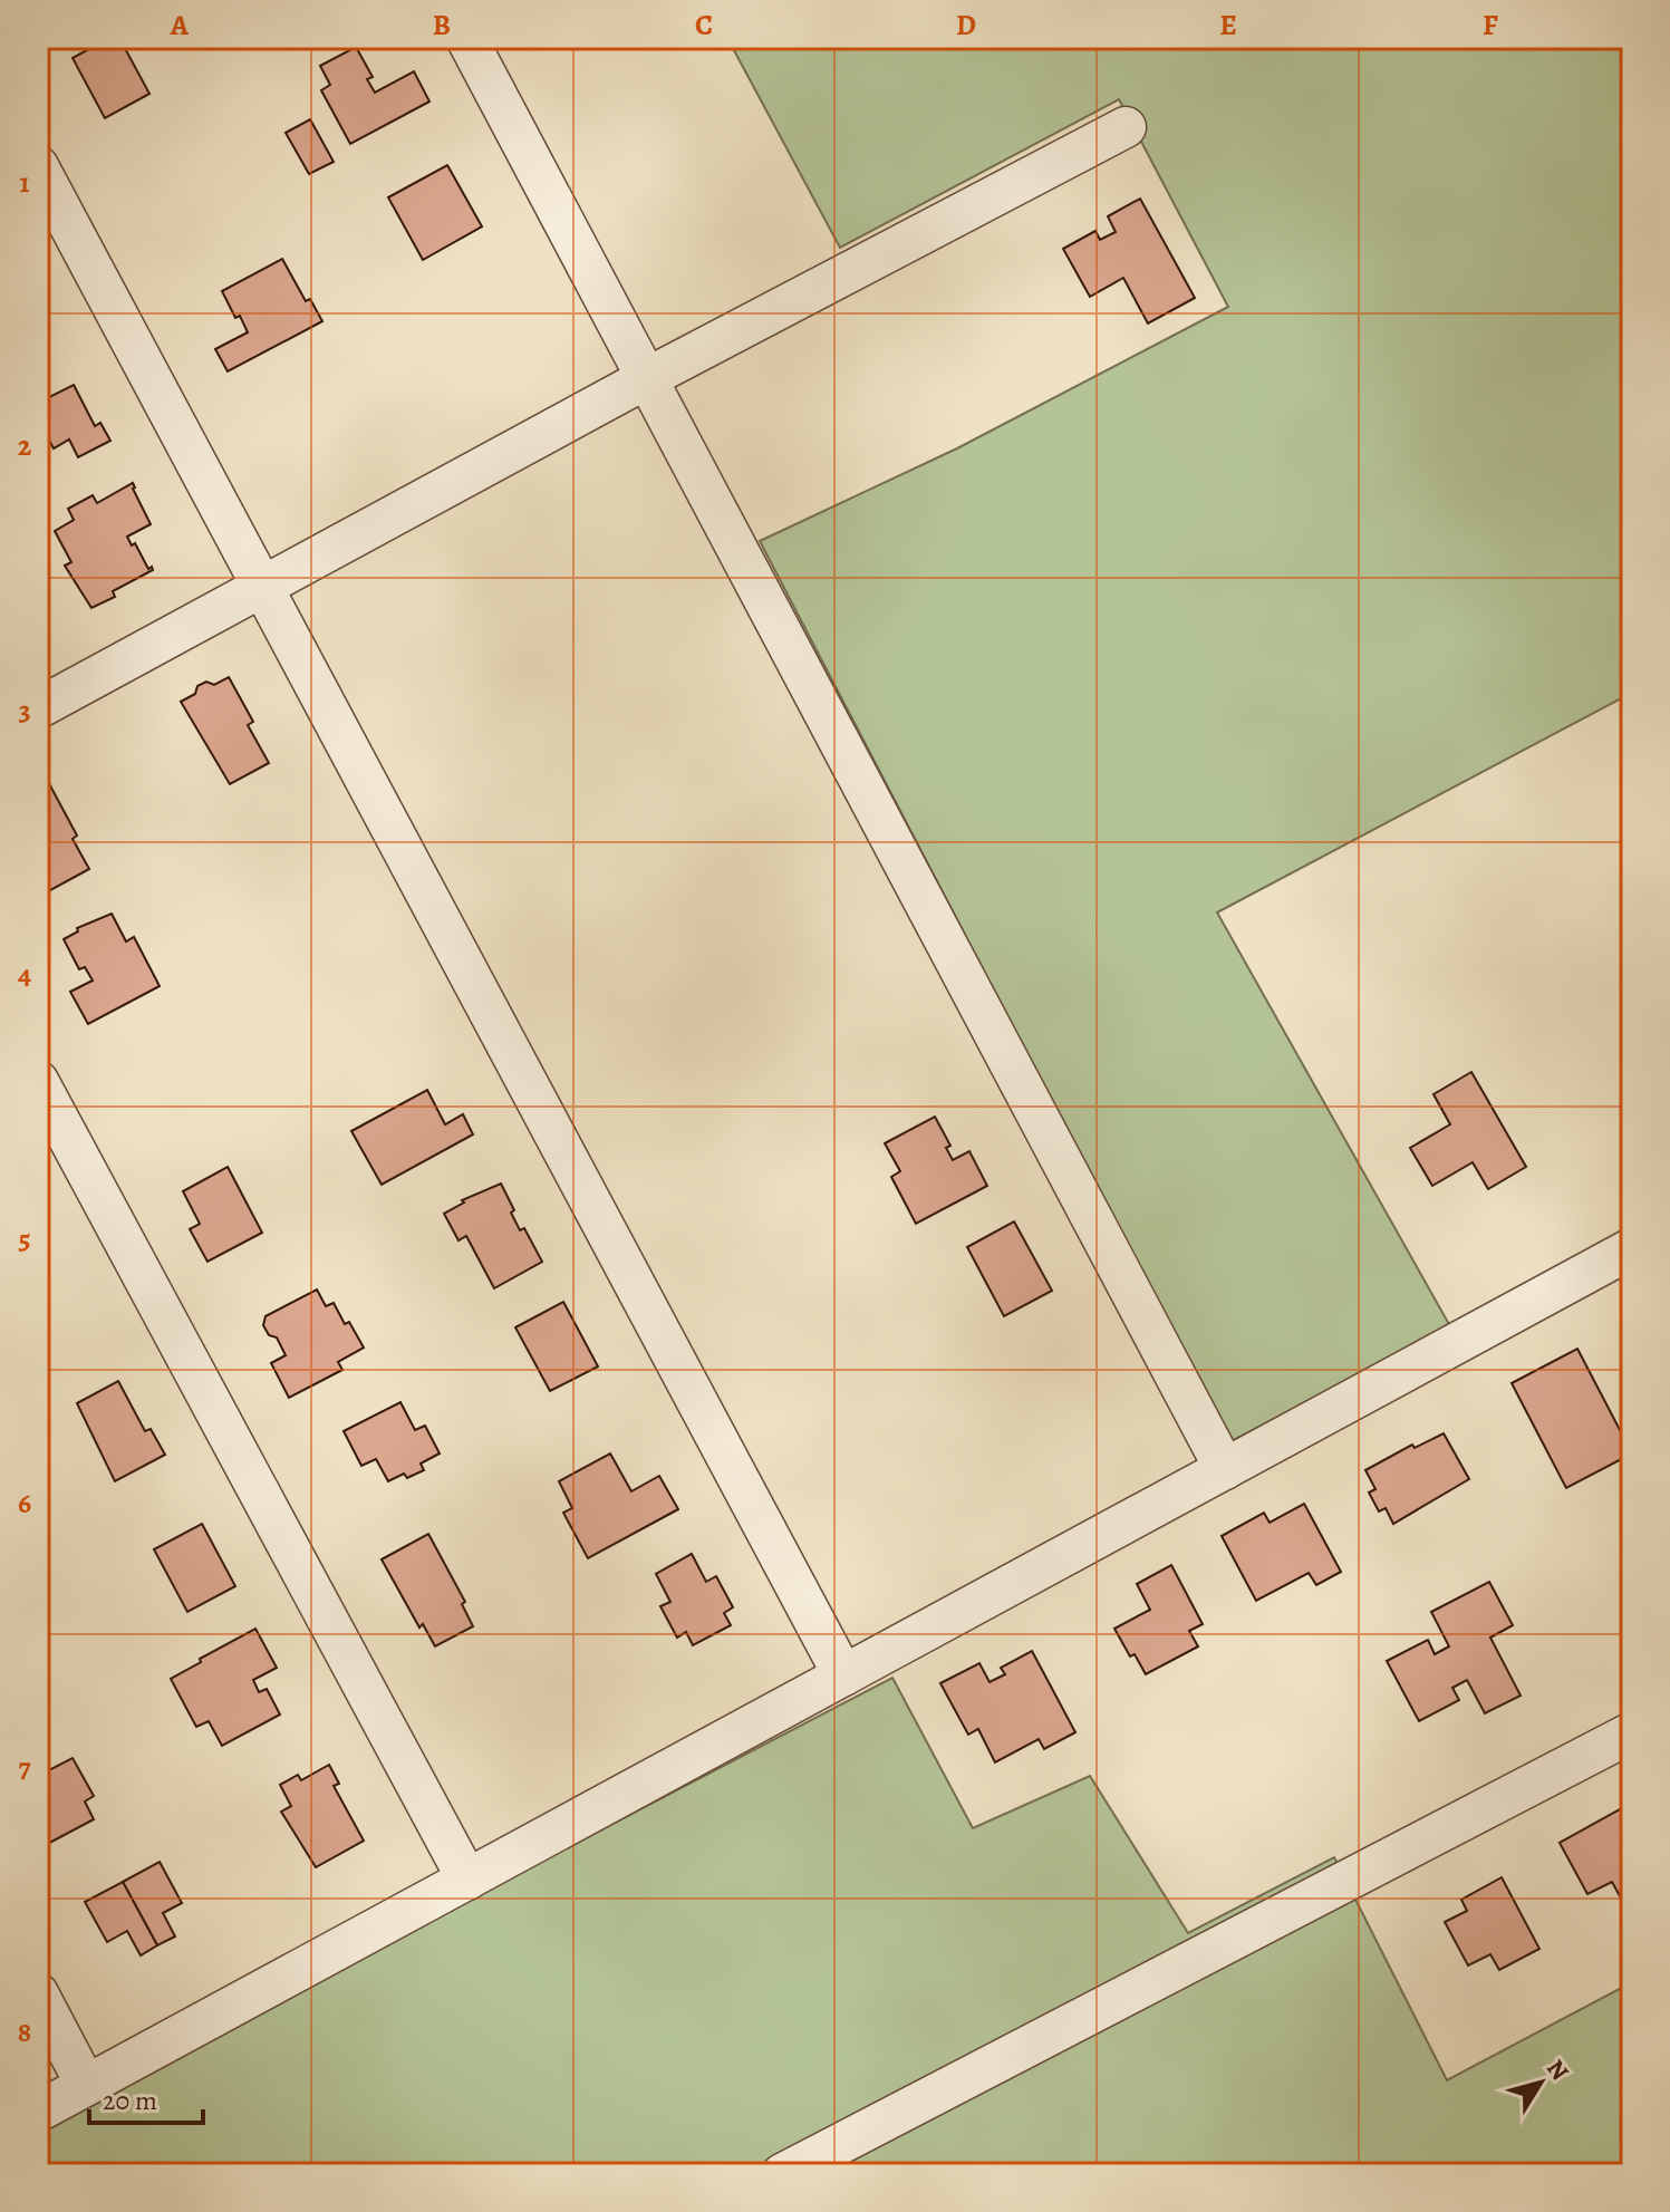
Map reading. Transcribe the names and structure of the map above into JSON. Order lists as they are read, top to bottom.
{
  "scale_bar": "20 m",
  "north": "top right",
  "grid": {
    "columns": [
      "A",
      "B",
      "C",
      "D",
      "E",
      "F"
    ],
    "rows": [
      "1",
      "2",
      "3",
      "4",
      "5",
      "6",
      "7",
      "8"
    ]
  }
}
